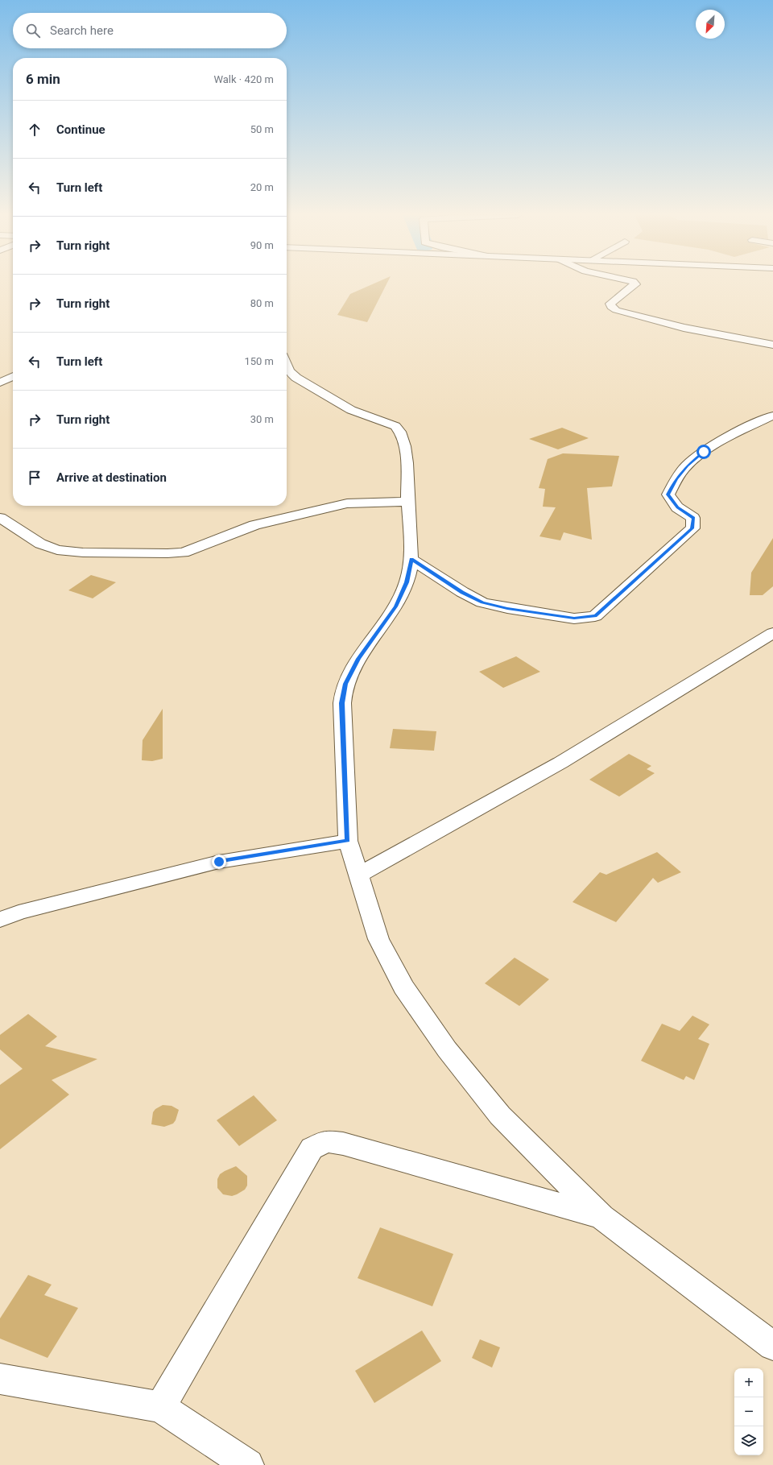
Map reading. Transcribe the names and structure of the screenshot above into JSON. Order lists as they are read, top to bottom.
{
  "north": "bottom left",
  "page": {
    "search": "Search here",
    "heading": ["6 min", "Walk · 420 m"],
    "list": [
      ["Continue", "50 m"],
      ["Turn left", "20 m"],
      ["Turn right", "90 m"],
      ["Turn right", "80 m"],
      ["Turn left", "150 m"],
      ["Turn right", "30 m"],
      "Arrive at destination"
    ],
    "map_buttons": ["+", "−"]
  }
}
